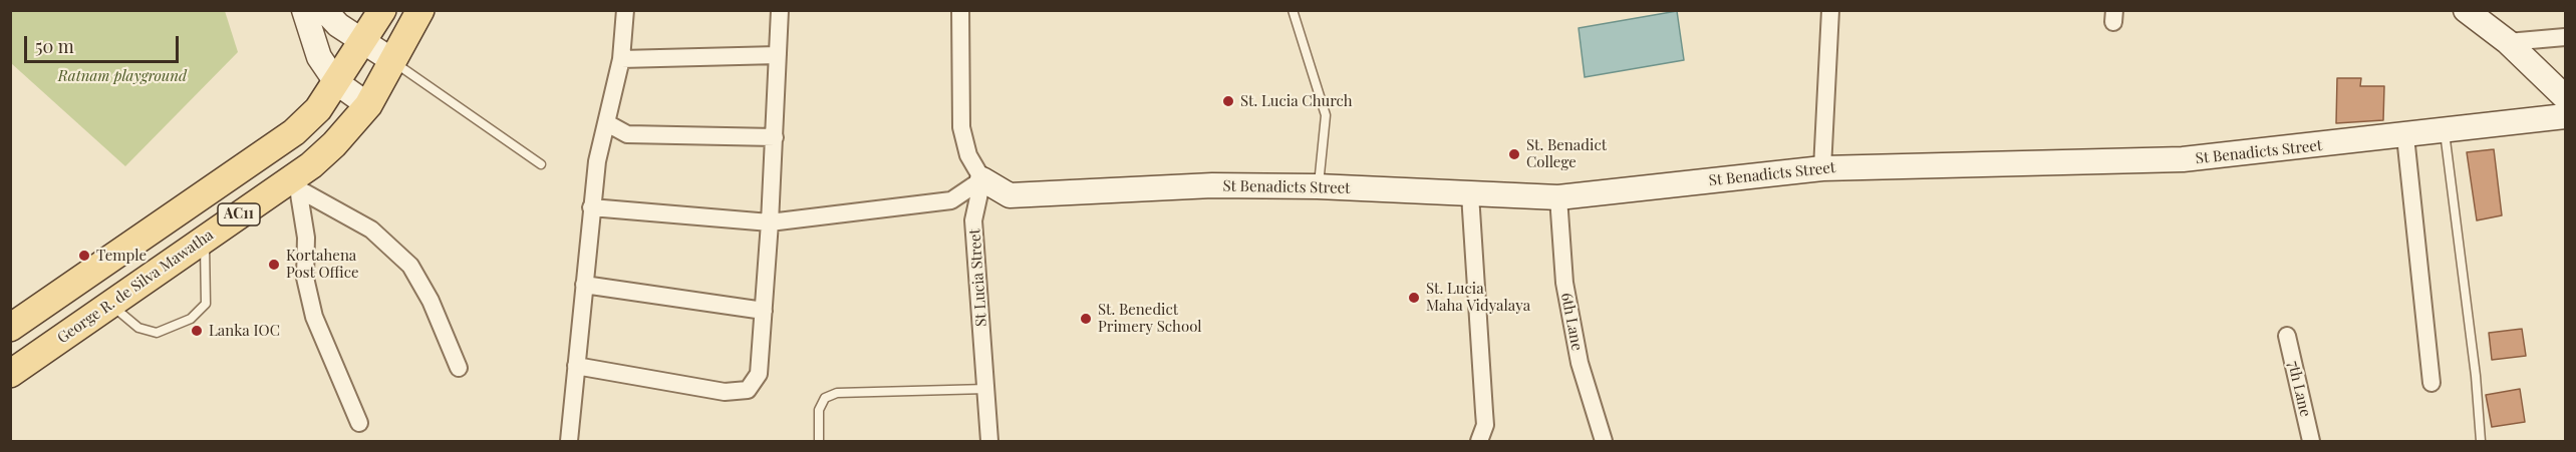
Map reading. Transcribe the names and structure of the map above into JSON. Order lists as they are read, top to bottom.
{
  "streets": {
    "main road": ["AC11", "George R. de Silva Mawatha"],
    "street": [
      "St Benadicts Street",
      "St Lucia Street",
      "6th Lane",
      "7th Lane"
    ]
  },
  "crossings": [
    ["St Benadicts Street", "St Lucia Street"],
    ["St Benadicts Street", "6th Lane"]
  ],
  "parks": ["Ratnam playground"],
  "places": [
    "St. Lucia Church",
    "St. Benadict College",
    "Temple",
    "Kortahena Post Office",
    "St. Lucia Maha Vidyalaya",
    "St. Benedict Primery School",
    "Lanka IOC"
  ],
  "scale_bar": "50 m"
}
